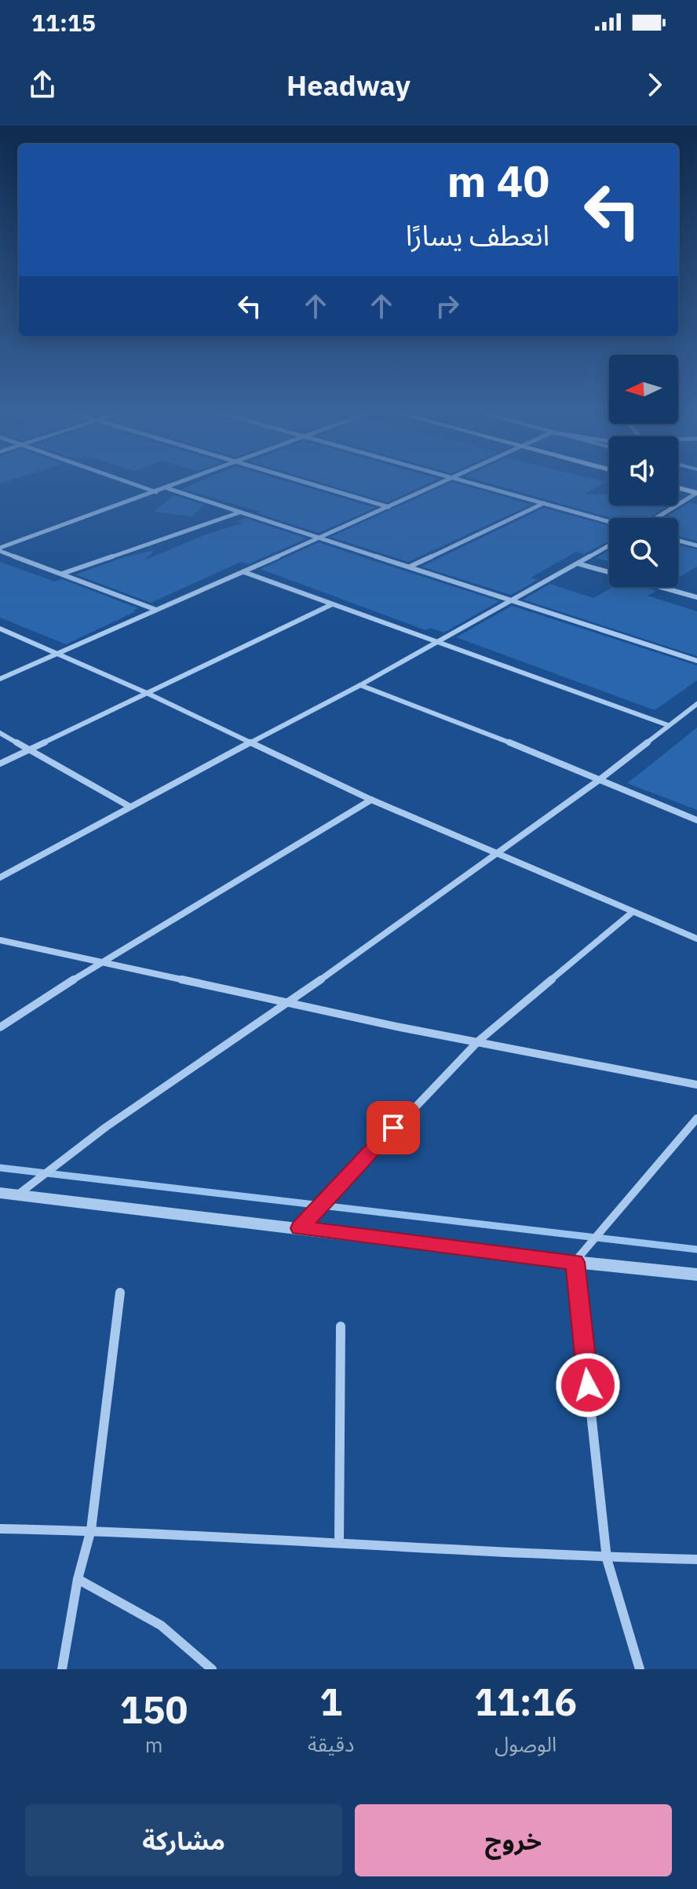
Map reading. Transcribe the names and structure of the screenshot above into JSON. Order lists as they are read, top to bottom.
{
  "north": "left",
  "page": {
    "status": "11:15",
    "header": "Headway",
    "turn": ["40 m", "انعطف يسارًا"],
    "eta": [
      "11:16",
      "الوصول",
      "1",
      "دقيقة",
      "150",
      "m"
    ],
    "buttons": ["خروج", "مشاركة"]
  }
}
